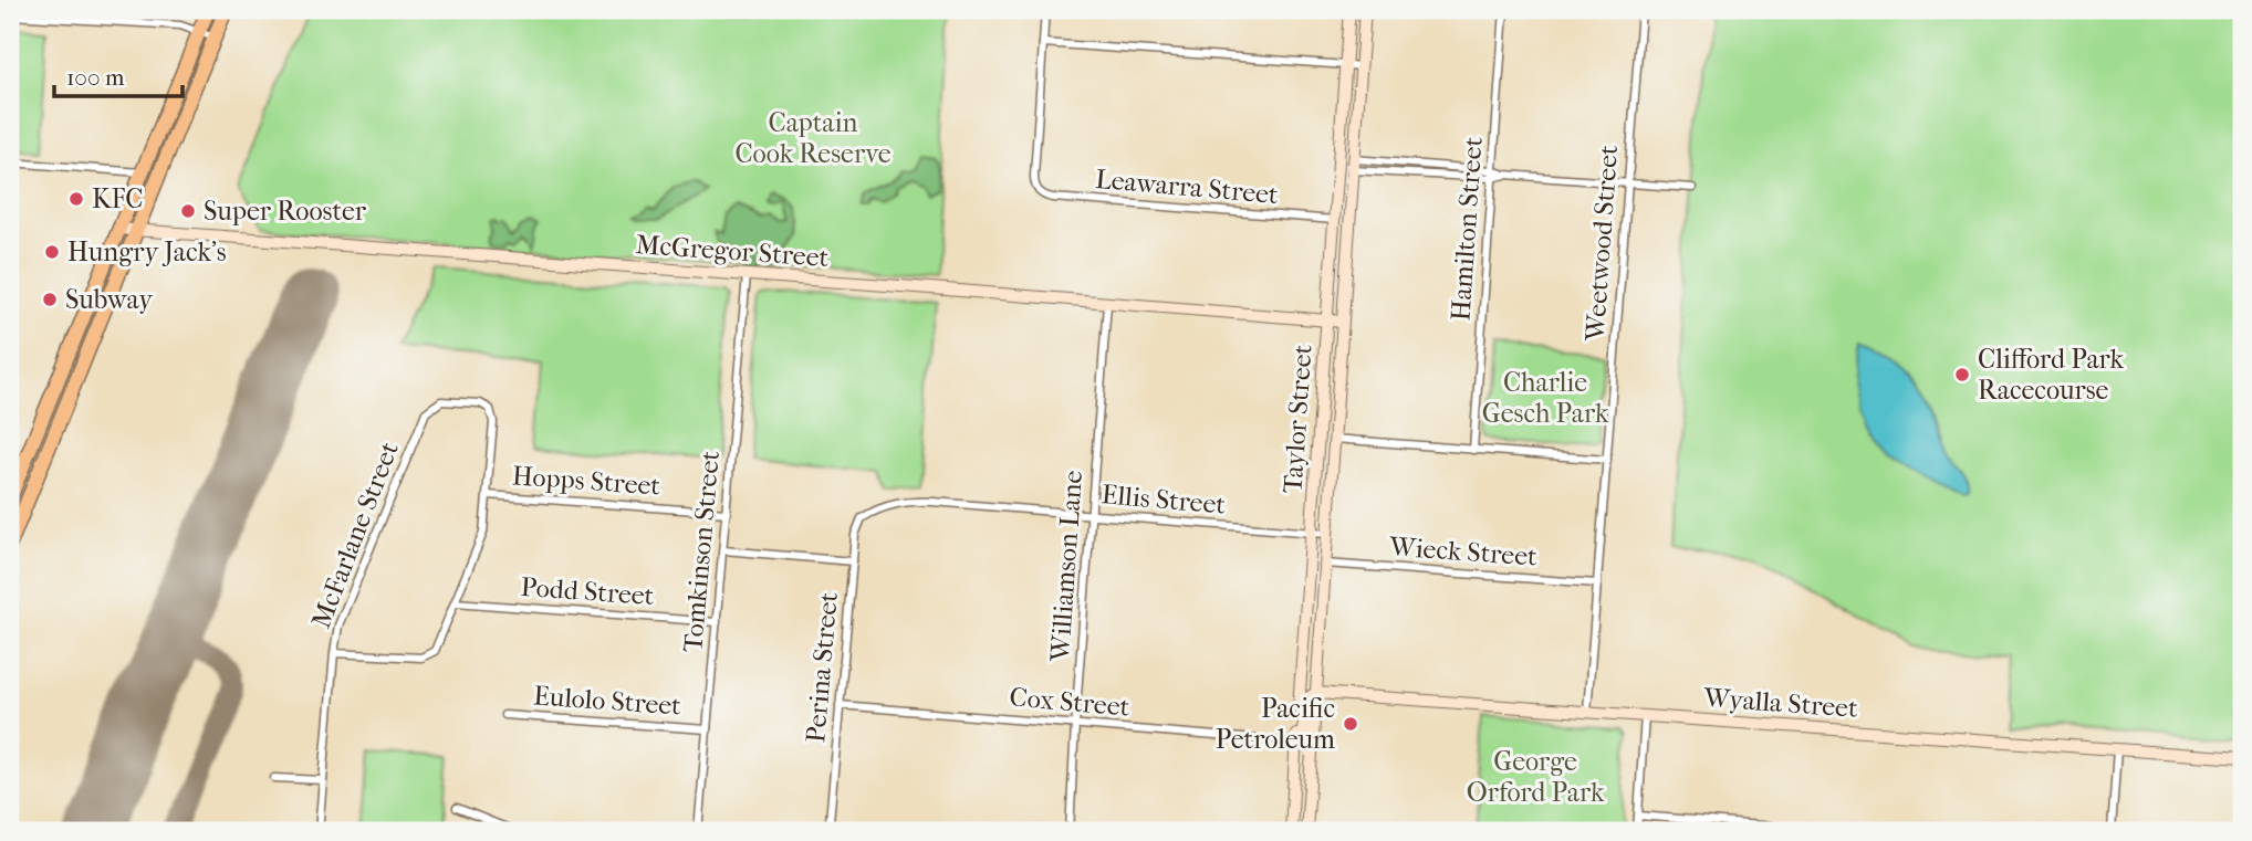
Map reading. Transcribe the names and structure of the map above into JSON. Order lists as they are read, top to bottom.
{
  "streets": {
    "street": [
      "Leawarra Street",
      "Hamilton Street",
      "Weetwood Street",
      "McGregor Street",
      "Taylor Street",
      "Hopps Street",
      "Ellis Street",
      "McFarlane Street",
      "Tomkinson Street",
      "Wieck Street",
      "Williamson Lane",
      "Podd Street",
      "Perina Street",
      "Eulolo Street",
      "Cox Street",
      "Wyalla Street"
    ]
  },
  "crossings": [
    ["Leawarra Street", "Taylor Street"],
    ["Weetwood Street", "Wieck Street"],
    ["Weetwood Street", "Wyalla Street"],
    ["McGregor Street", "Taylor Street"],
    ["McGregor Street", "Tomkinson Street"],
    ["McGregor Street", "Williamson Lane"],
    ["Taylor Street", "Ellis Street"],
    ["Taylor Street", "Wieck Street"],
    ["Taylor Street", "Cox Street"],
    ["Taylor Street", "Wyalla Street"],
    ["Hopps Street", "McFarlane Street"],
    ["Hopps Street", "Tomkinson Street"],
    ["Ellis Street", "Williamson Lane"],
    ["Ellis Street", "Perina Street"],
    ["Tomkinson Street", "Podd Street"],
    ["Tomkinson Street", "Eulolo Street"],
    ["Williamson Lane", "Cox Street"],
    ["Perina Street", "Cox Street"]
  ],
  "parks": ["Captain Cook Reserve", "Charlie Gesch Park", "George Orford Park"],
  "places": [
    "KFC",
    "Super Rooster",
    "Hungry Jack's",
    "Subway",
    "Clifford Park Racecourse",
    "Pacific Petroleum"
  ],
  "scale_bar": "100 m"
}
